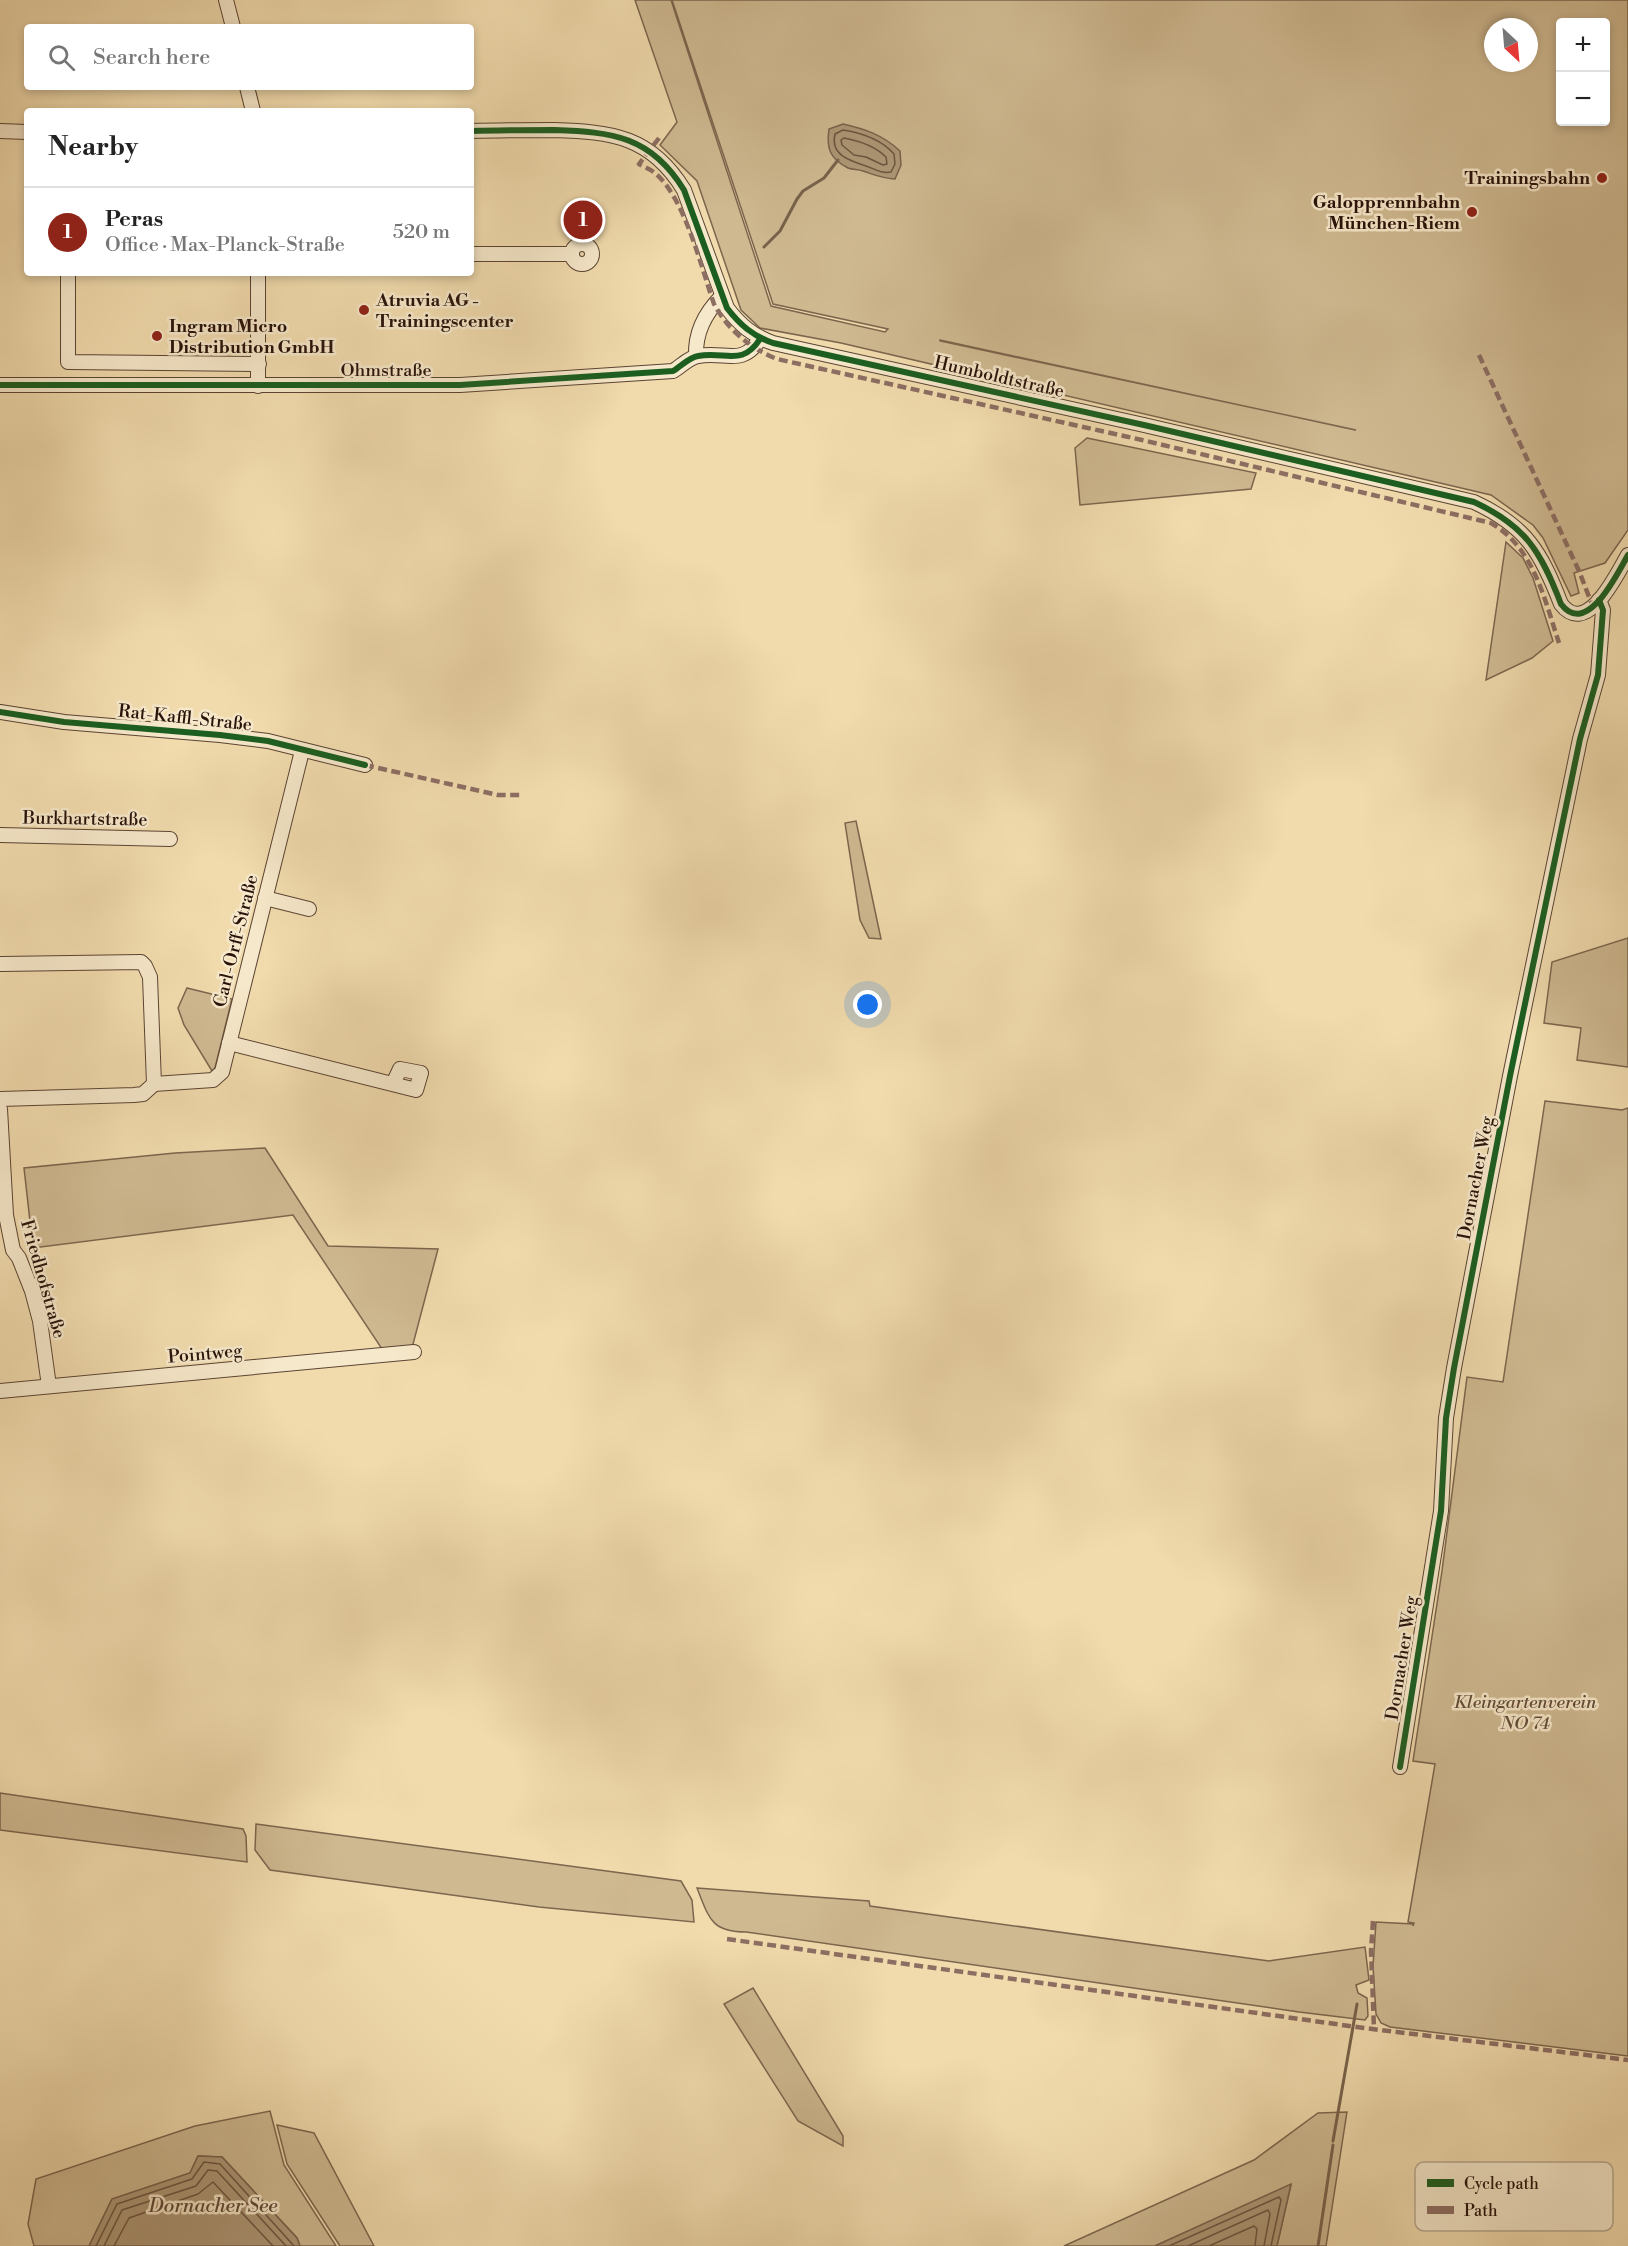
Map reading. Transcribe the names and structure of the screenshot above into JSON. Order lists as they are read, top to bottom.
{
  "streets": {
    "street": [
      "Ohmstraße",
      "Humboldtstraße",
      "Rat-Kaffl-Straße",
      "Burkhartstraße",
      "Carl-Orff-Straße",
      "Dornacher Weg",
      "Friedhofstraße",
      "Pointweg"
    ]
  },
  "crossings": [
    ["Ohmstraße", "Humboldtstraße"],
    ["Humboldtstraße", "Dornacher Weg"],
    ["Rat-Kaffl-Straße", "Carl-Orff-Straße"],
    ["Friedhofstraße", "Pointweg"]
  ],
  "water": ["Dornacher See"],
  "parks": ["Kleingartenverein NO 74"],
  "places": [
    "Trainingsbahn",
    "Galopprennbahn München-Riem",
    "Atruvia AG - Trainingscenter",
    "Ingram Micro Distribution GmbH"
  ],
  "legend": ["Cycle path", "Path"],
  "north": "bottom right",
  "page": {
    "map_buttons": ["+", "−"],
    "search": "Search here",
    "heading": "Nearby",
    "list": [
      {
        "mark": "1",
        "name": "Peras",
        "note": "Office · Max-Planck-Straße",
        "value": "520 m"
      }
    ],
    "pins": "1"
  }
}
